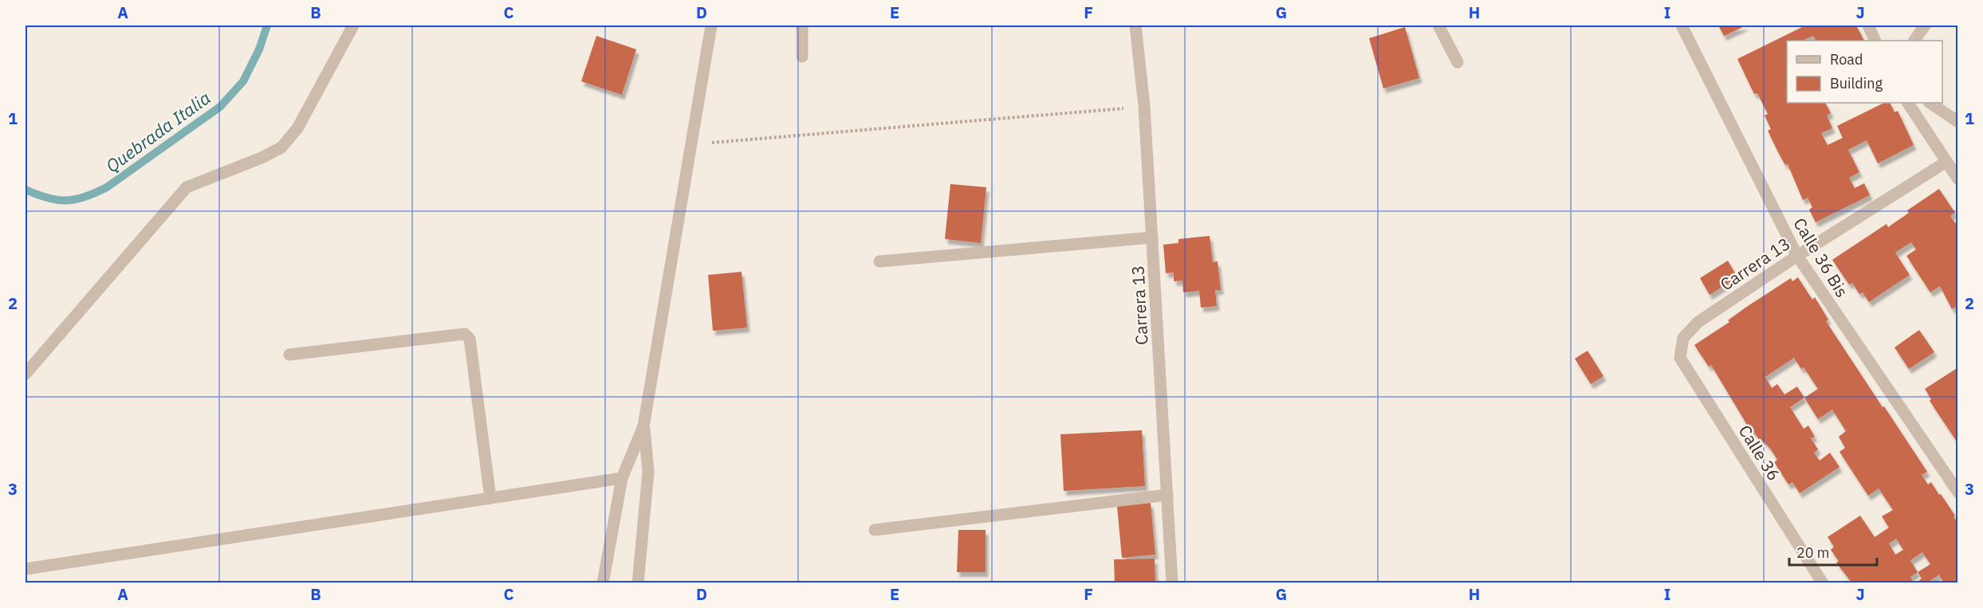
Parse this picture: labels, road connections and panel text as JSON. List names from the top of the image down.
{
  "streets": {
    "street": ["Calle 36 Bis", "Carrera 13", "Calle 36"]
  },
  "crossings": [
    ["Calle 36 Bis", "Carrera 13"],
    ["Carrera 13", "Calle 36"]
  ],
  "water": ["Quebrada Italia"],
  "legend": ["Road", "Building"],
  "scale_bar": "20 m",
  "grid": {
    "columns": [
      "A",
      "B",
      "C",
      "D",
      "E",
      "F",
      "G",
      "H",
      "I",
      "J"
    ],
    "rows": ["1", "2", "3"]
  }
}
